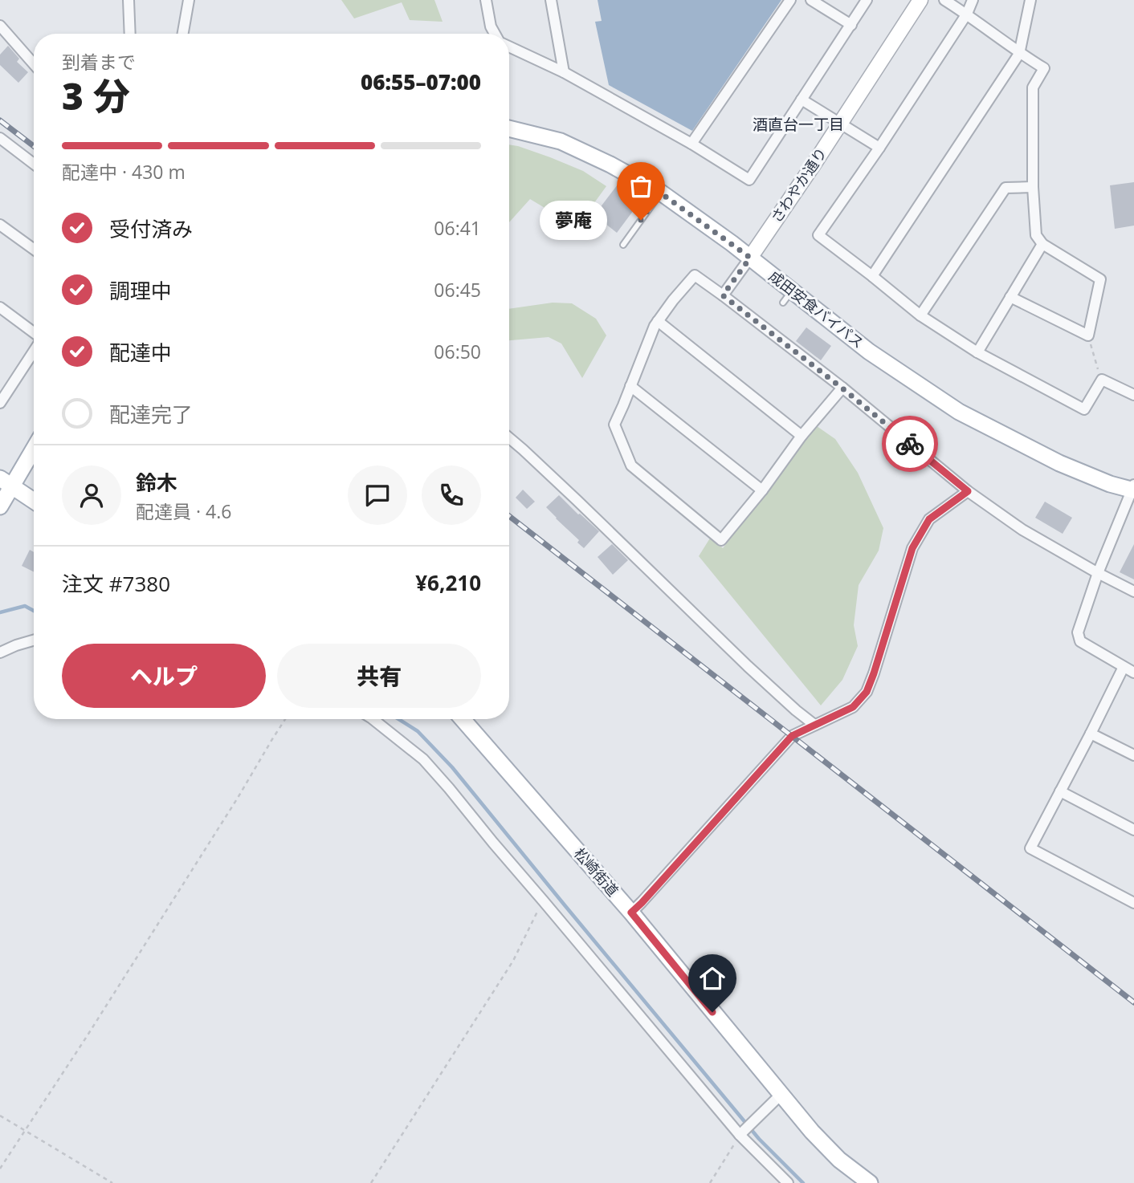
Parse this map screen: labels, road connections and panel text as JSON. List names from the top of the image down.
{
  "streets": {
    "main road": ["成田安食バイパス", "松崎街道"],
    "street": ["さわやか通り"]
  },
  "crossings": [
    ["さわやか通り", "成田安食バイパス"]
  ],
  "districts": ["酒直台一丁目"],
  "places": ["夢庵"],
  "page": {
    "heading": ["3 分", "到着まで", "06:55–07:00"],
    "panel": [
      "鈴木",
      "配達員 · 4.6",
      "注文 #7380",
      "¥6,210"
    ],
    "bar": "配達中 · 430 m",
    "list": [
      ["受付済み", "06:41"],
      ["調理中", "06:45"],
      ["配達中", "06:50"],
      "配達完了"
    ],
    "bubble": "夢庵",
    "buttons": ["ヘルプ", "共有"]
  }
}
